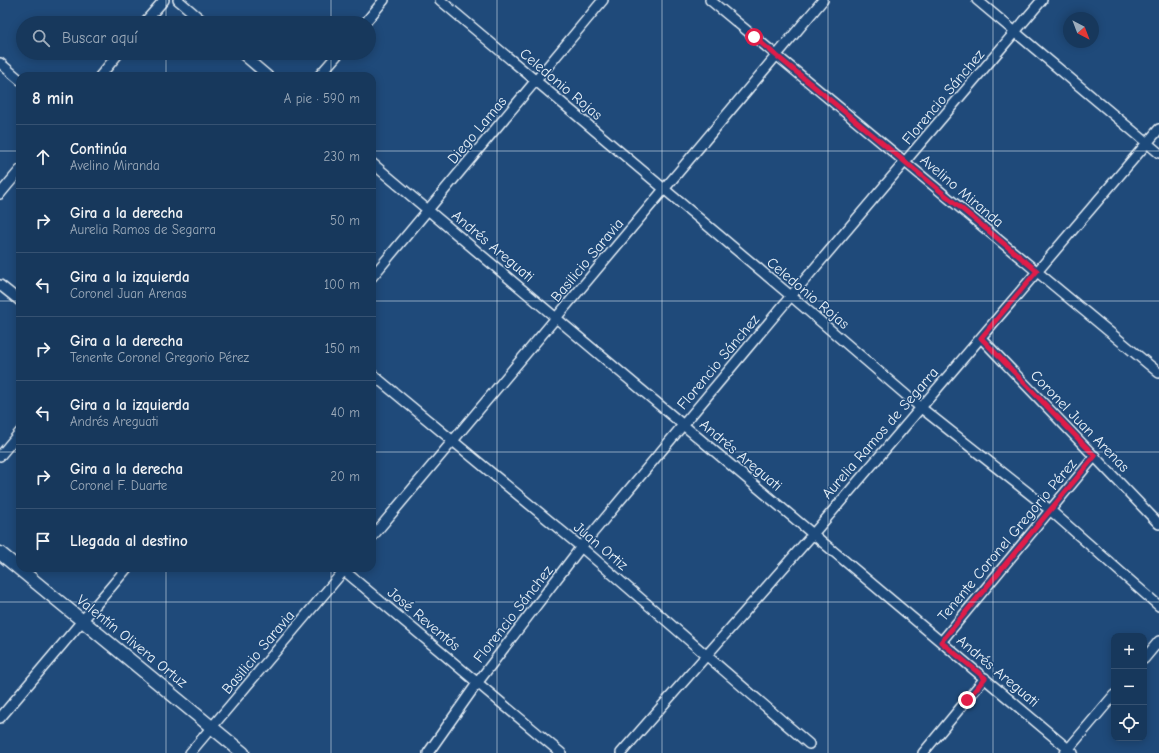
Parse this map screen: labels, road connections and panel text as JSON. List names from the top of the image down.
{
  "streets": {
    "street": [
      "Celedonio Rojas",
      "Florencio Sánchez",
      "Diego Lamas",
      "Avelino Miranda",
      "Andrés Areguati",
      "Basilicio Saravia",
      "Coronel Juan Arenas",
      "Aurelia Ramos de Segarra",
      "Tenente Coronel Gregorio Pérez",
      "Juan Ortiz",
      "José Reventós",
      "Valentín Olivera Ortuz"
    ]
  },
  "crossings": [
    ["Celedonio Rojas", "Florencio Sánchez"],
    ["Celedonio Rojas", "Diego Lamas"],
    ["Celedonio Rojas", "Basilicio Saravia"],
    ["Celedonio Rojas", "Aurelia Ramos de Segarra"],
    ["Celedonio Rojas", "Tenente Coronel Gregorio Pérez"],
    ["Florencio Sánchez", "Avelino Miranda"],
    ["Florencio Sánchez", "Andrés Areguati"],
    ["Florencio Sánchez", "Juan Ortiz"],
    ["Florencio Sánchez", "José Reventós"],
    ["Diego Lamas", "Andrés Areguati"],
    ["Avelino Miranda", "Basilicio Saravia"],
    ["Avelino Miranda", "Aurelia Ramos de Segarra"],
    ["Andrés Areguati", "Basilicio Saravia"],
    ["Andrés Areguati", "Aurelia Ramos de Segarra"],
    ["Andrés Areguati", "Tenente Coronel Gregorio Pérez"],
    ["Basilicio Saravia", "Juan Ortiz"],
    ["Basilicio Saravia", "Valentín Olivera Ortuz"],
    ["Coronel Juan Arenas", "Aurelia Ramos de Segarra"],
    ["Coronel Juan Arenas", "Tenente Coronel Gregorio Pérez"],
    ["Aurelia Ramos de Segarra", "Juan Ortiz"]
  ],
  "north": "bottom right",
  "page": {
    "search": "Buscar aquí",
    "heading": ["8 min", "A pie · 590 m"],
    "list": [
      ["Continúa", "Avelino Miranda", "230 m"],
      ["Gira a la derecha", "Aurelia Ramos de Segarra", "50 m"],
      ["Gira a la izquierda", "Coronel Juan Arenas", "100 m"],
      ["Gira a la derecha", "Tenente Coronel Gregorio Pérez", "150 m"],
      ["Gira a la izquierda", "Andrés Areguati", "40 m"],
      ["Gira a la derecha", "Coronel F. Duarte", "20 m"],
      "Llegada al destino"
    ],
    "map_buttons": ["+", "−"]
  }
}
